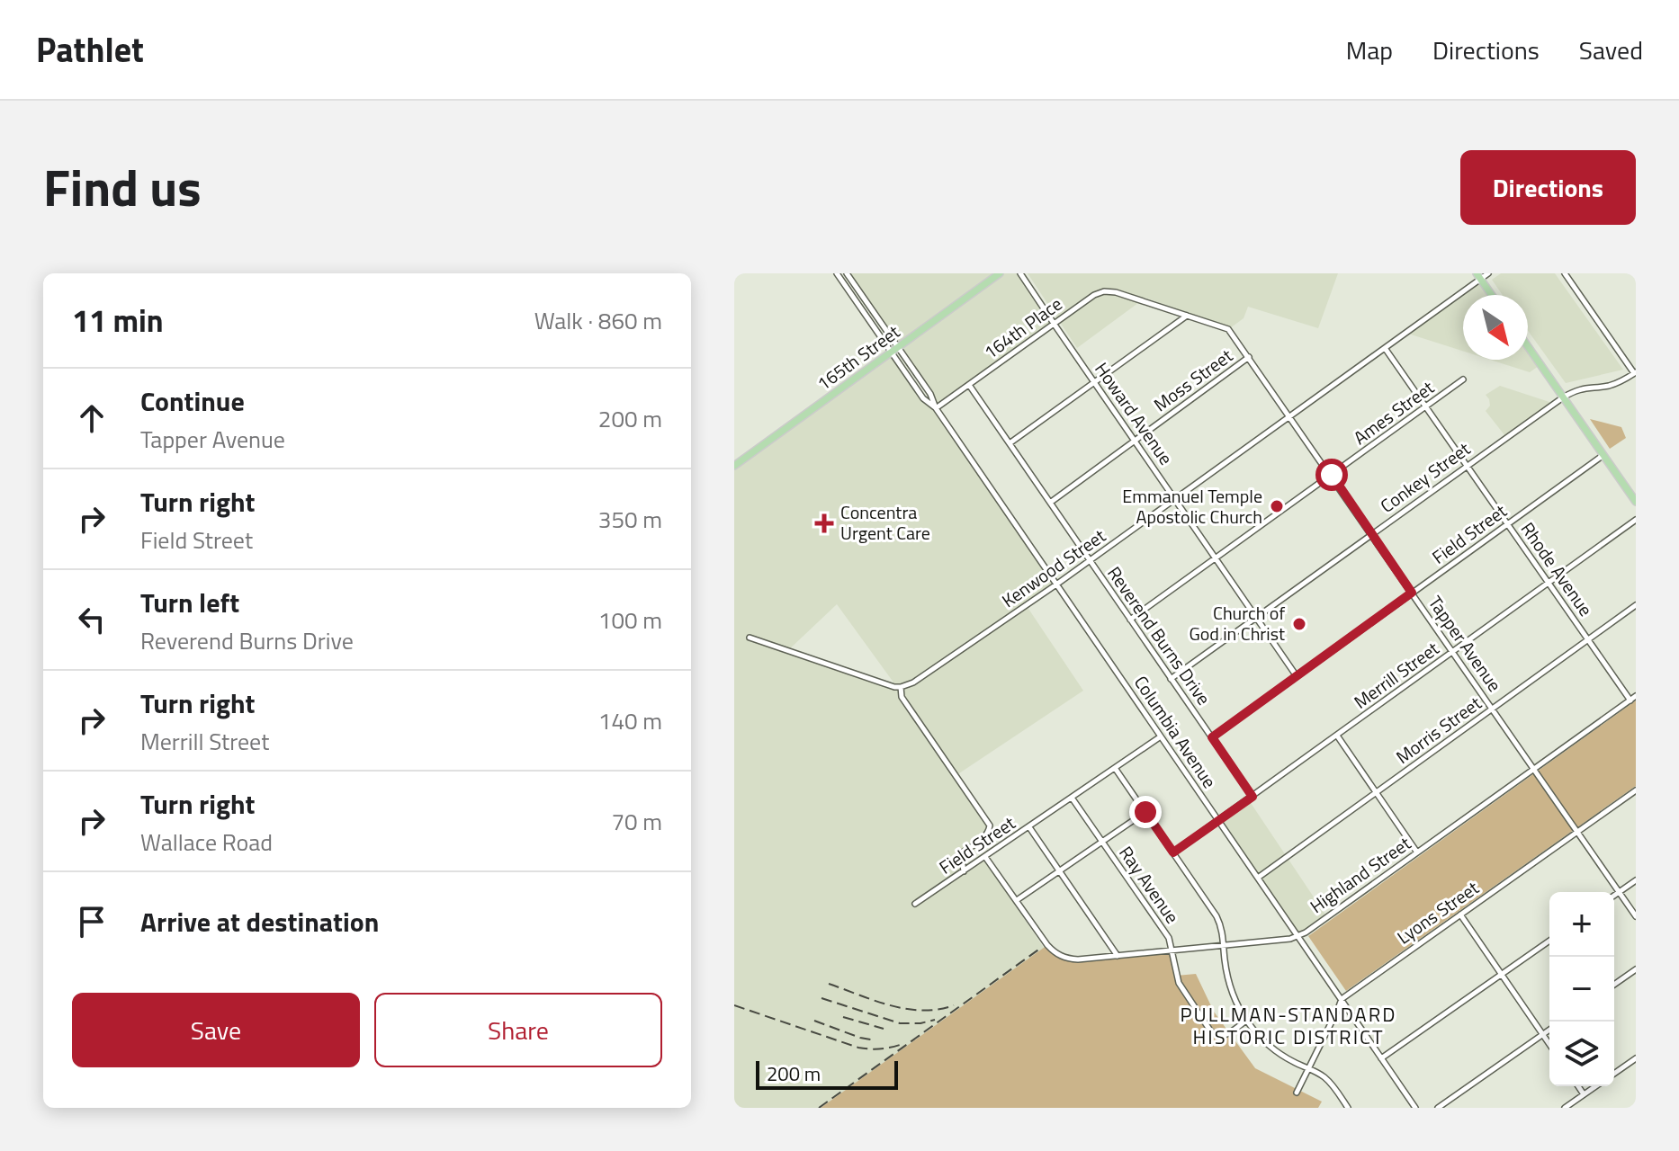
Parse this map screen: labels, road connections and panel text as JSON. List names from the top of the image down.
{
  "streets": {
    "main road": ["165th Street"],
    "street": [
      "164th Place",
      "Moss Street",
      "Ames Street",
      "Howard Avenue",
      "Conkey Street",
      "Field Street",
      "Kenwood Street",
      "Rhode Avenue",
      "Reverend Burns Drive",
      "Tapper Avenue",
      "Merrill Street",
      "Morris Street",
      "Columbia Avenue",
      "Highland Street",
      "Ray Avenue",
      "Lyons Street"
    ]
  },
  "crossings": [
    ["164th Place", "Howard Avenue"],
    ["164th Place", "Reverend Burns Drive"],
    ["164th Place", "Tapper Avenue"],
    ["164th Place", "Columbia Avenue"],
    ["165th Street", "Columbia Avenue"],
    ["Moss Street", "Howard Avenue"],
    ["Moss Street", "Reverend Burns Drive"],
    ["Moss Street", "Tapper Avenue"],
    ["Ames Street", "Howard Avenue"],
    ["Ames Street", "Rhode Avenue"],
    ["Ames Street", "Reverend Burns Drive"],
    ["Ames Street", "Tapper Avenue"],
    ["Howard Avenue", "Conkey Street"],
    ["Howard Avenue", "Field Street"],
    ["Howard Avenue", "Kenwood Street"],
    ["Conkey Street", "Rhode Avenue"],
    ["Conkey Street", "Reverend Burns Drive"],
    ["Conkey Street", "Tapper Avenue"],
    ["Field Street", "Rhode Avenue"],
    ["Field Street", "Reverend Burns Drive"],
    ["Field Street", "Tapper Avenue"],
    ["Field Street", "Columbia Avenue"],
    ["Field Street", "Ray Avenue"],
    ["Kenwood Street", "Rhode Avenue"],
    ["Kenwood Street", "Reverend Burns Drive"],
    ["Kenwood Street", "Tapper Avenue"],
    ["Kenwood Street", "Columbia Avenue"],
    ["Rhode Avenue", "Merrill Street"],
    ["Rhode Avenue", "Morris Street"],
    ["Rhode Avenue", "Highland Street"],
    ["Reverend Burns Drive", "Merrill Street"],
    ["Tapper Avenue", "Merrill Street"],
    ["Tapper Avenue", "Morris Street"],
    ["Tapper Avenue", "Highland Street"],
    ["Tapper Avenue", "Lyons Street"],
    ["Merrill Street", "Columbia Avenue"],
    ["Morris Street", "Columbia Avenue"],
    ["Columbia Avenue", "Highland Street"],
    ["Columbia Avenue", "Lyons Street"],
    ["Highland Street", "Ray Avenue"]
  ],
  "districts": ["PULLMAN-STANDARD HISTORIC DISTRICT"],
  "places": {
    "other": ["Emmanuel Temple Apostolic Church", "Church of God in Christ"],
    "health": ["Concentra Urgent Care"]
  },
  "scale_bar": "200 m",
  "north": "bottom right",
  "page": {
    "header": "Pathlet",
    "nav": ["Map", "Directions", "Saved"],
    "title": "Find us",
    "buttons": [
      "Directions",
      ["Save", "Share"]
    ],
    "heading": ["11 min", "Walk · 860 m"],
    "list": [
      ["Continue", "Tapper Avenue", "200 m"],
      ["Turn right", "Field Street", "350 m"],
      ["Turn left", "Reverend Burns Drive", "100 m"],
      ["Turn right", "Merrill Street", "140 m"],
      ["Turn right", "Wallace Road", "70 m"],
      "Arrive at destination"
    ],
    "map_buttons": ["+", "−"],
    "scale": "200 m"
  }
}
